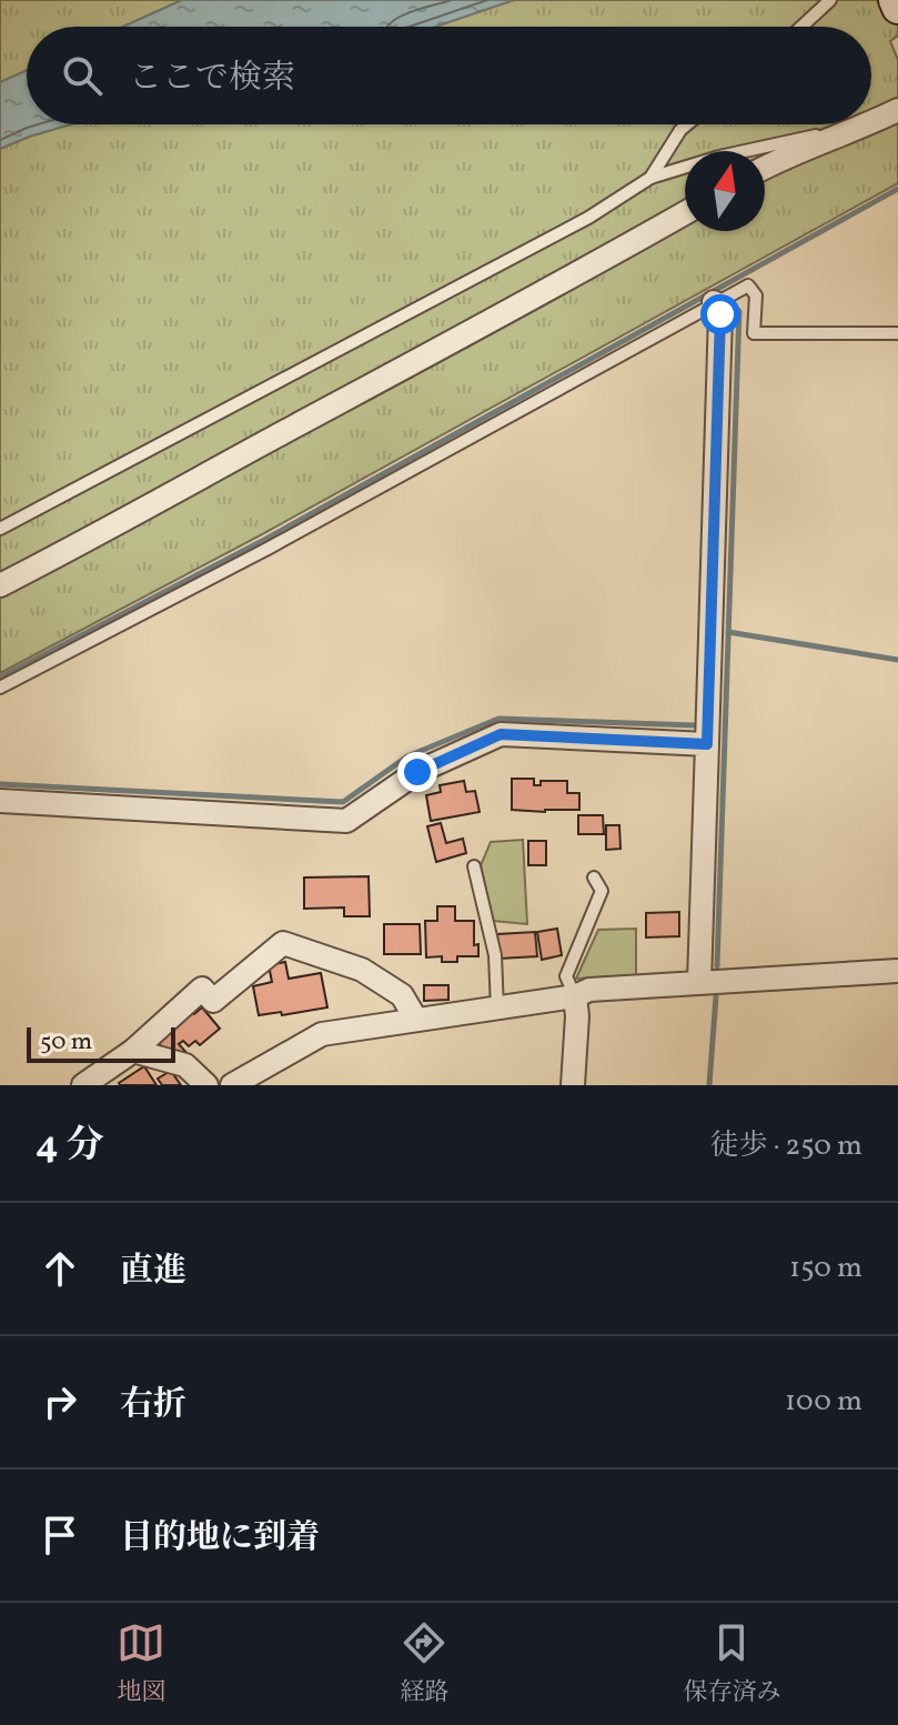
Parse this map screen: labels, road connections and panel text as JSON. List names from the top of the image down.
{
  "scale_bar": "50 m",
  "north": "top",
  "page": {
    "search": "ここで検索",
    "scale": "50 m",
    "heading": ["4 分", "徒歩 · 250 m"],
    "list": [
      ["直進", "150 m"],
      ["右折", "100 m"],
      "目的地に到着"
    ],
    "nav": ["地図", "経路", "保存済み"]
  }
}
